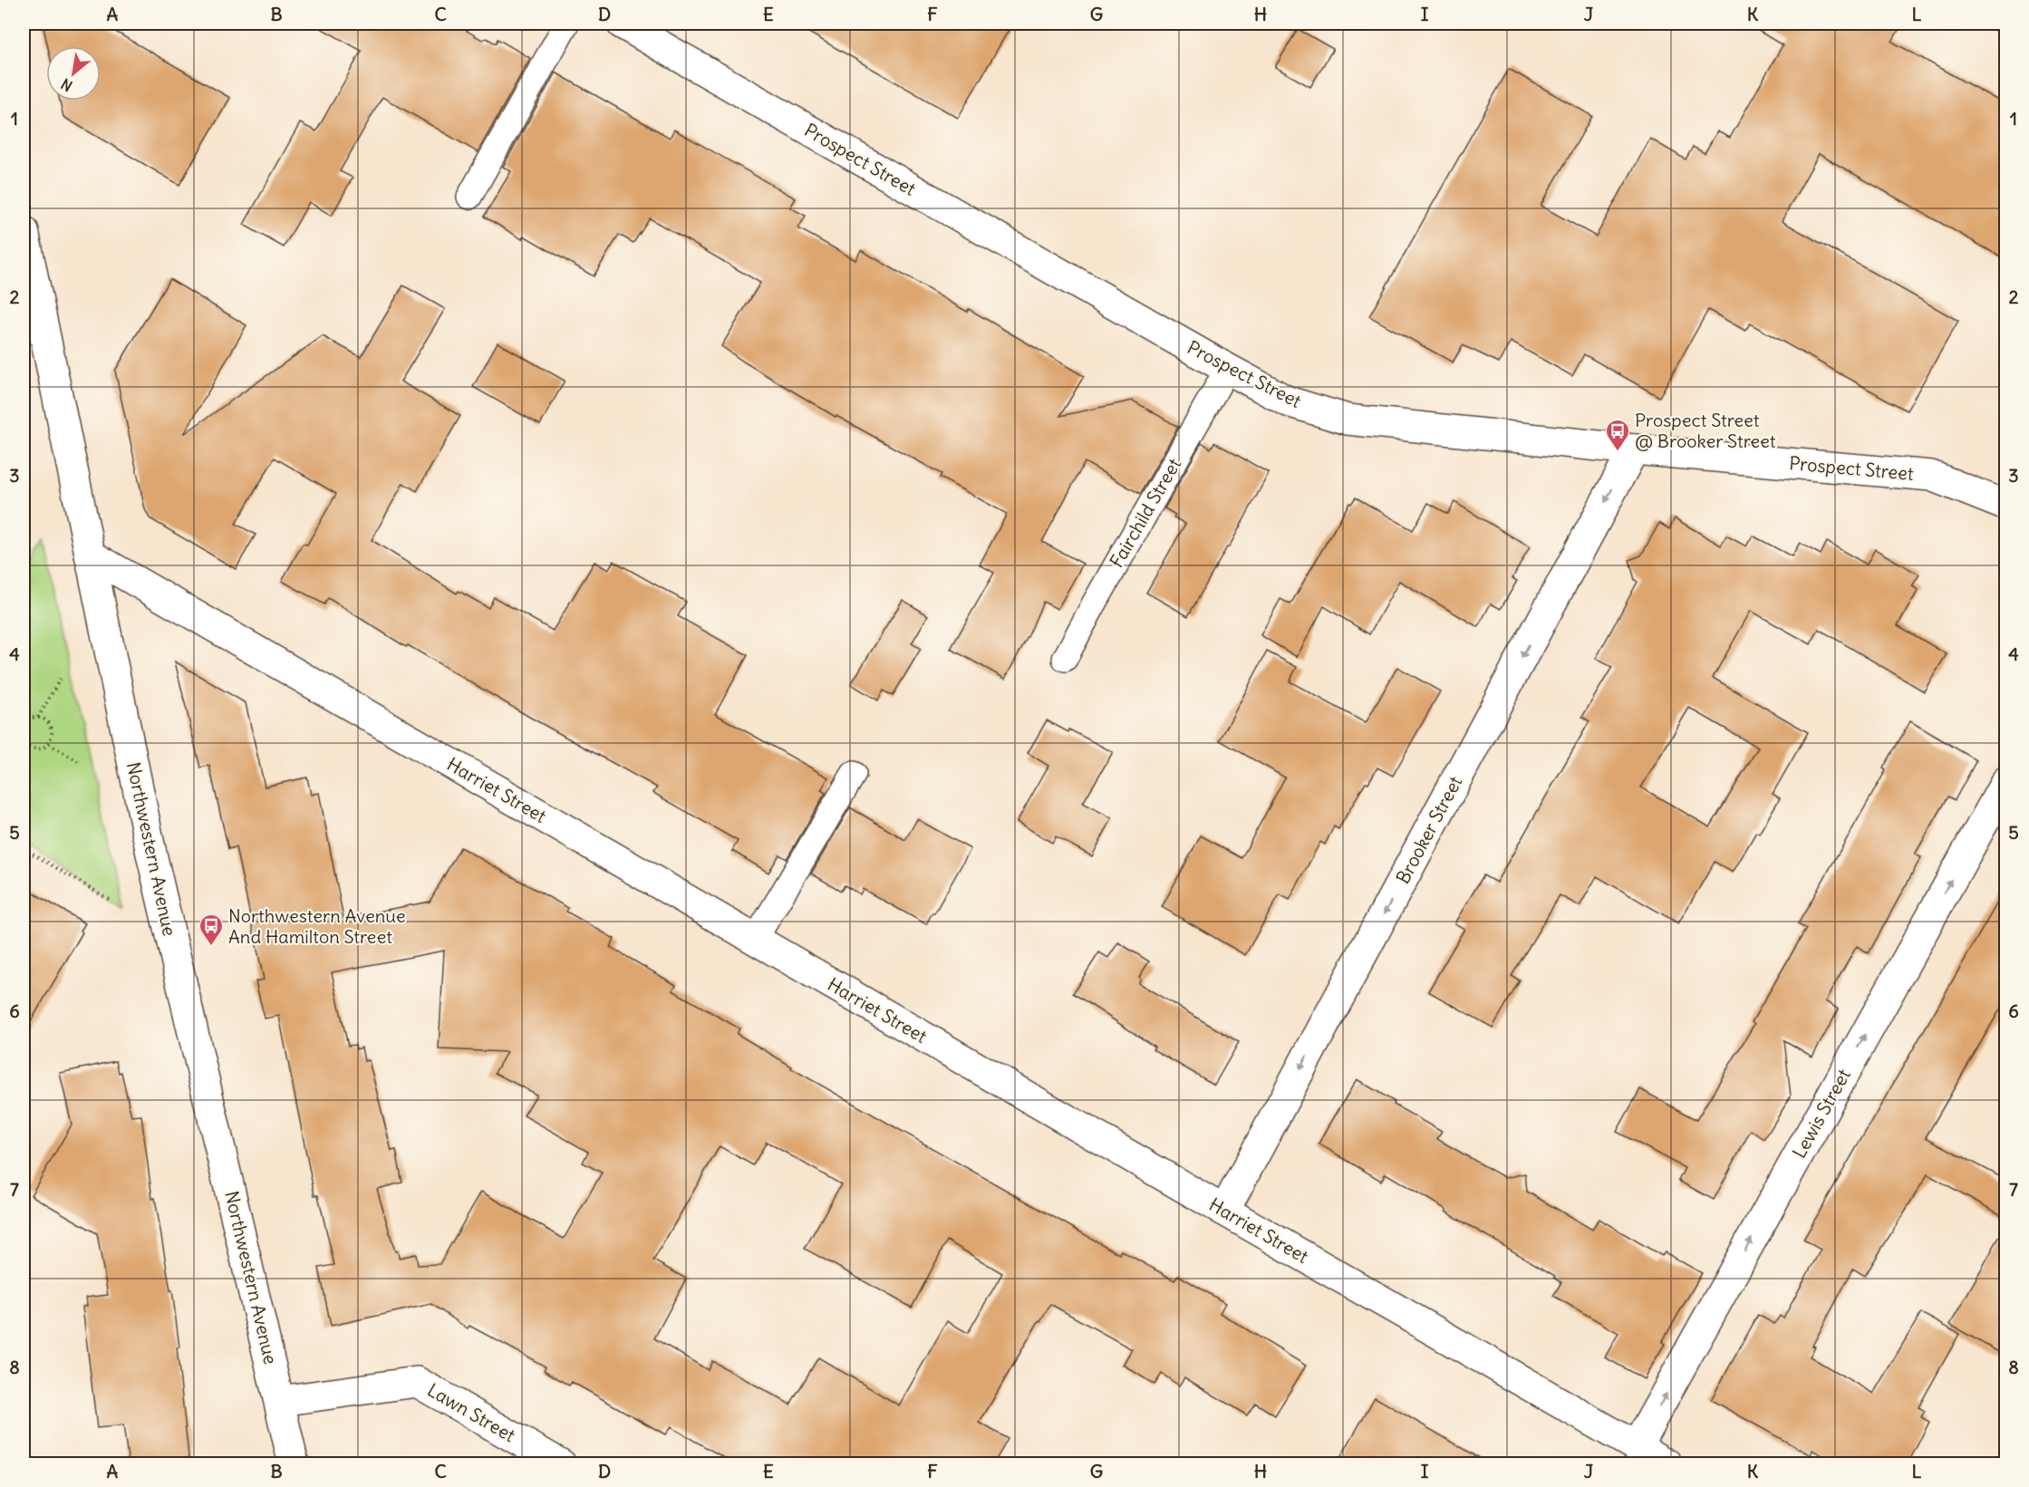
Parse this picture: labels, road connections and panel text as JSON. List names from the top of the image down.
{
  "streets": {
    "street": [
      "Prospect Street",
      "Harriet Street",
      "Brooker Street",
      "Northwestern Avenue",
      "Lewis Street",
      "Lawn Street"
    ],
    "lane": ["Fairchild Street"]
  },
  "crossings": [
    ["Prospect Street", "Fairchild Street"],
    ["Prospect Street", "Brooker Street"],
    ["Harriet Street", "Brooker Street"],
    ["Harriet Street", "Northwestern Avenue"],
    ["Harriet Street", "Lewis Street"],
    ["Northwestern Avenue", "Lawn Street"]
  ],
  "one_way": ["Brooker Street", "Lewis Street"],
  "places": {
    "bus stop": ["Prospect Street @ Brooker Street", "Northwestern Avenue And Hamilton Street"]
  },
  "north": "bottom left",
  "grid": {
    "columns": [
      "A",
      "B",
      "C",
      "D",
      "E",
      "F",
      "G",
      "H",
      "I",
      "J",
      "K",
      "L"
    ],
    "rows": [
      "1",
      "2",
      "3",
      "4",
      "5",
      "6",
      "7",
      "8"
    ]
  }
}
